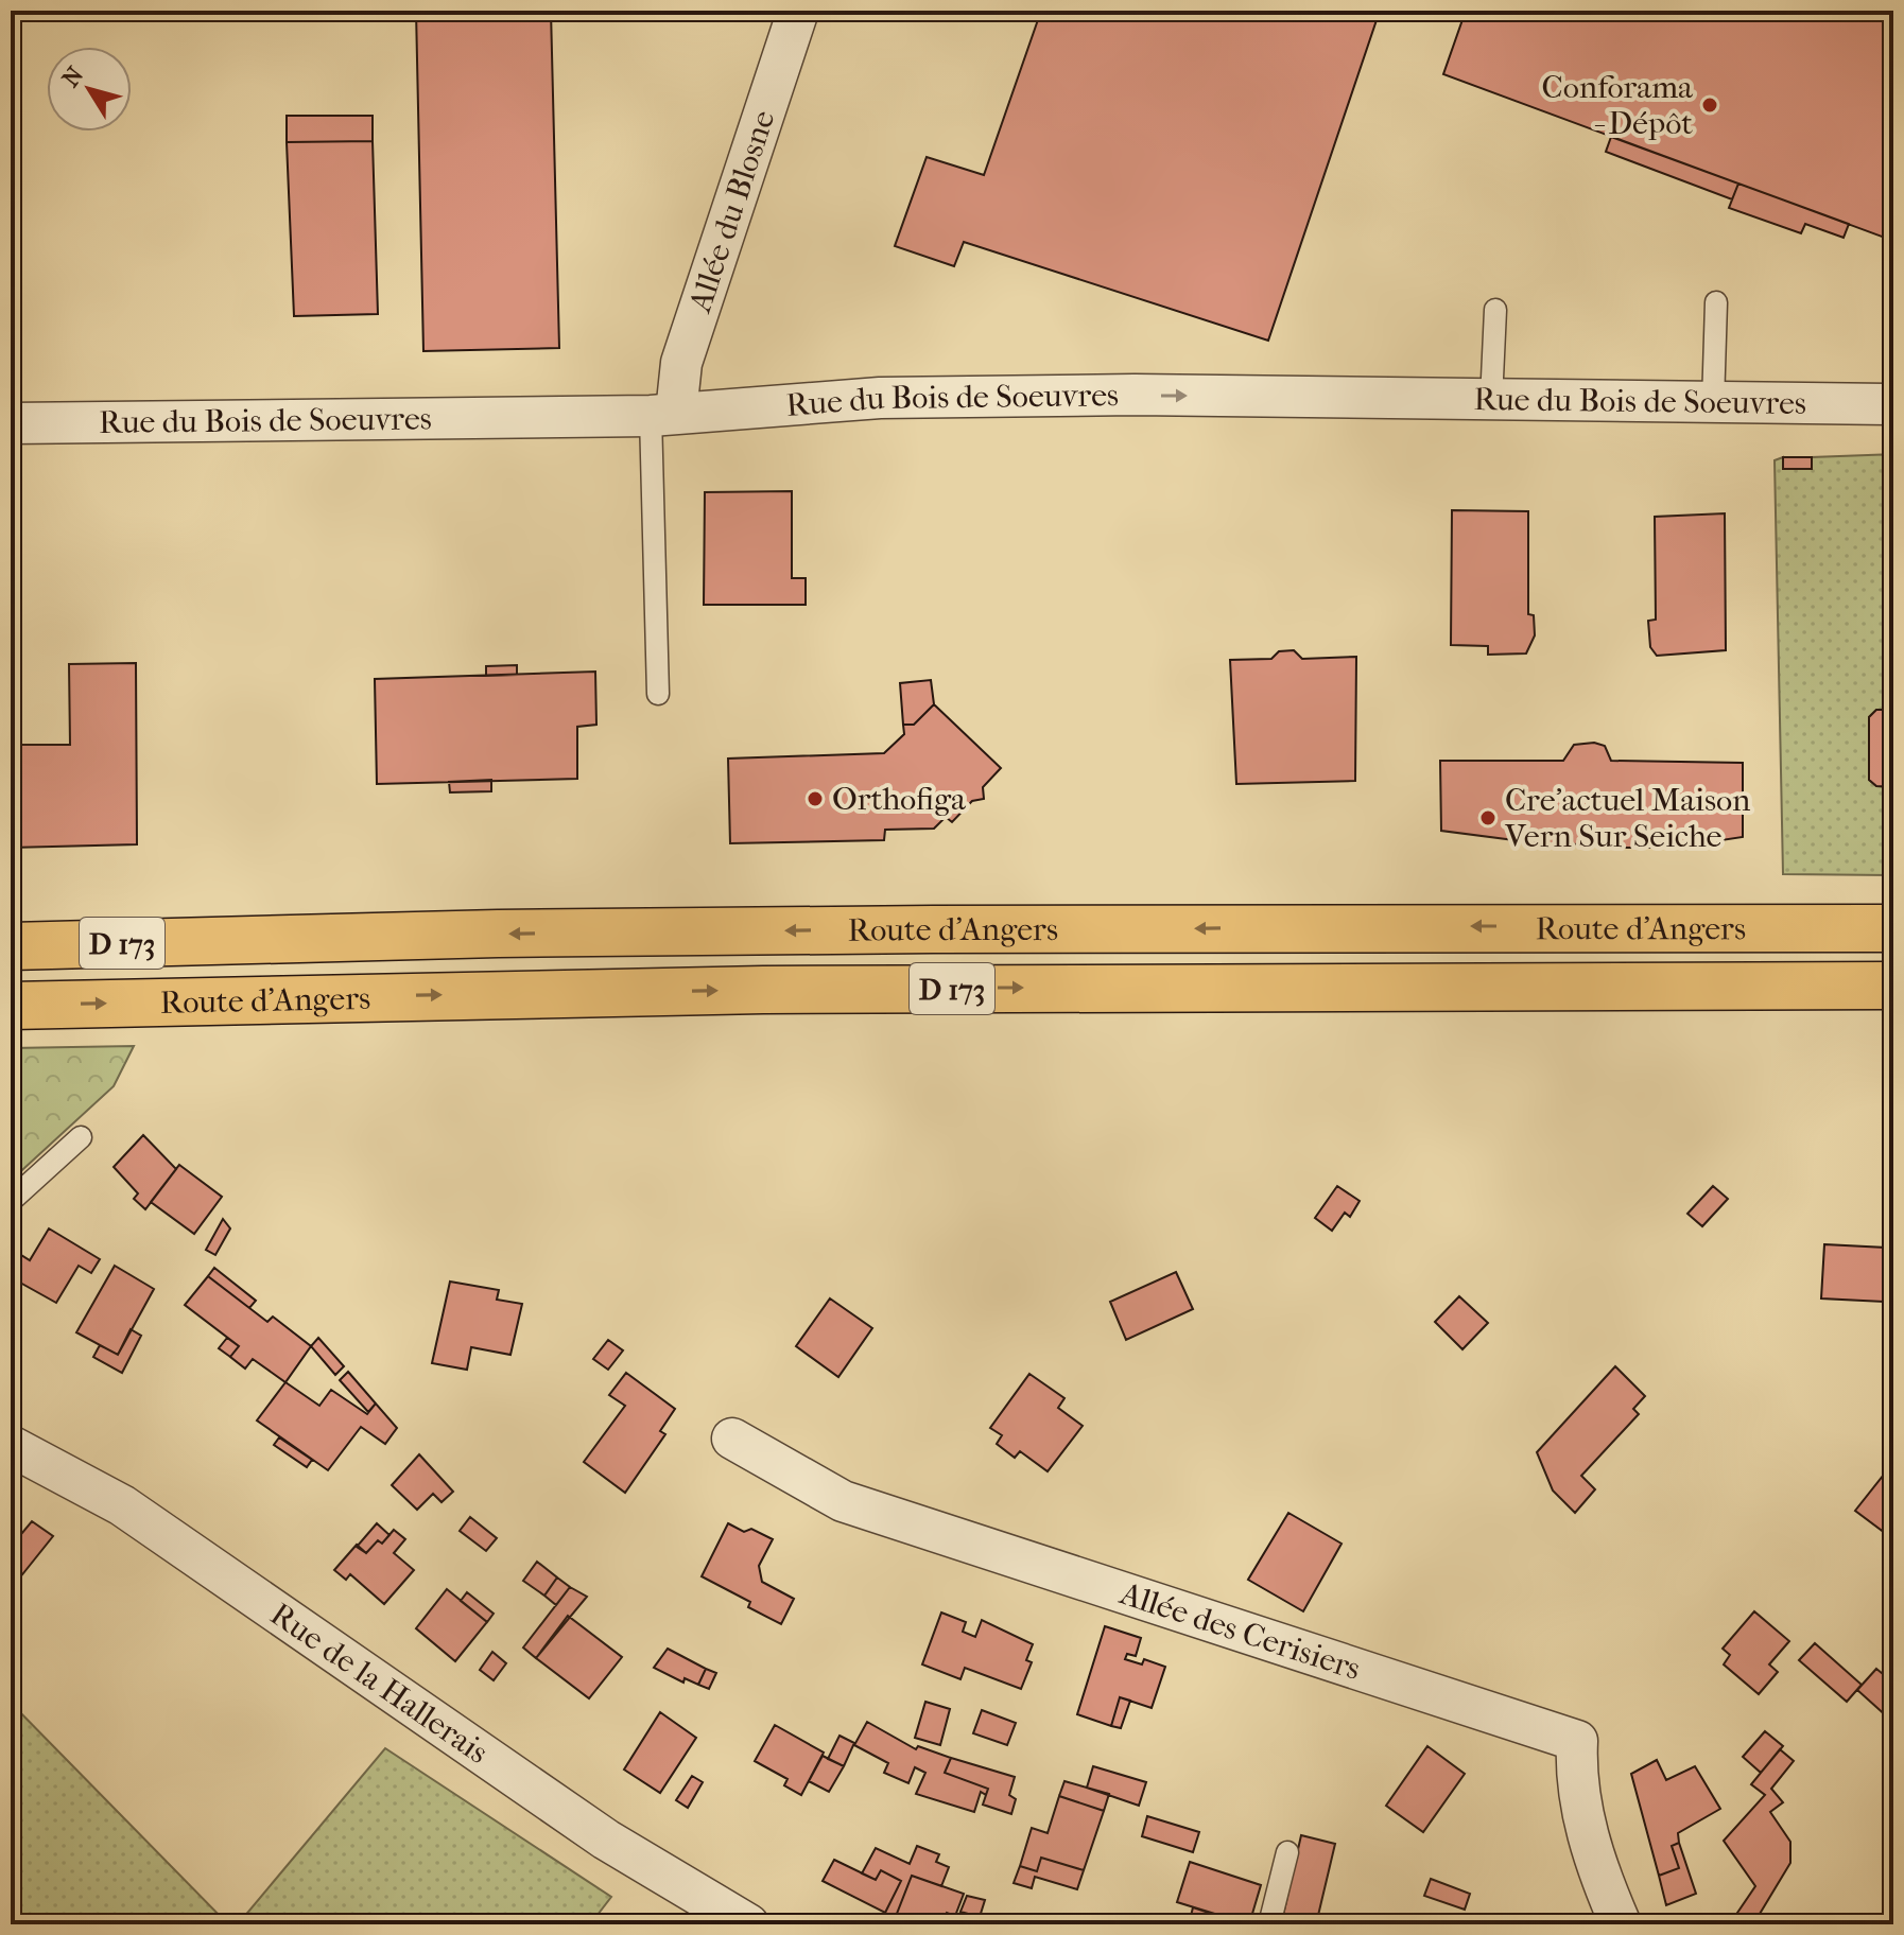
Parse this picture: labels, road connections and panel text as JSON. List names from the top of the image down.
{
  "streets": {
    "highway": ["Route d'Angers", "D 173"],
    "street": [
      "Allée du Blosne",
      "Rue du Bois de Soeuvres",
      "Allée des Cerisiers",
      "Rue de la Hallerais"
    ]
  },
  "crossings": [
    ["Allée du Blosne", "Rue du Bois de Soeuvres"]
  ],
  "one_way": ["Rue du Bois de Soeuvres"],
  "places": ["Conforama - Dépôt", "Orthofiga", "Cre'actuel Maison Vern Sur Seiche"],
  "north": "top left"
}
